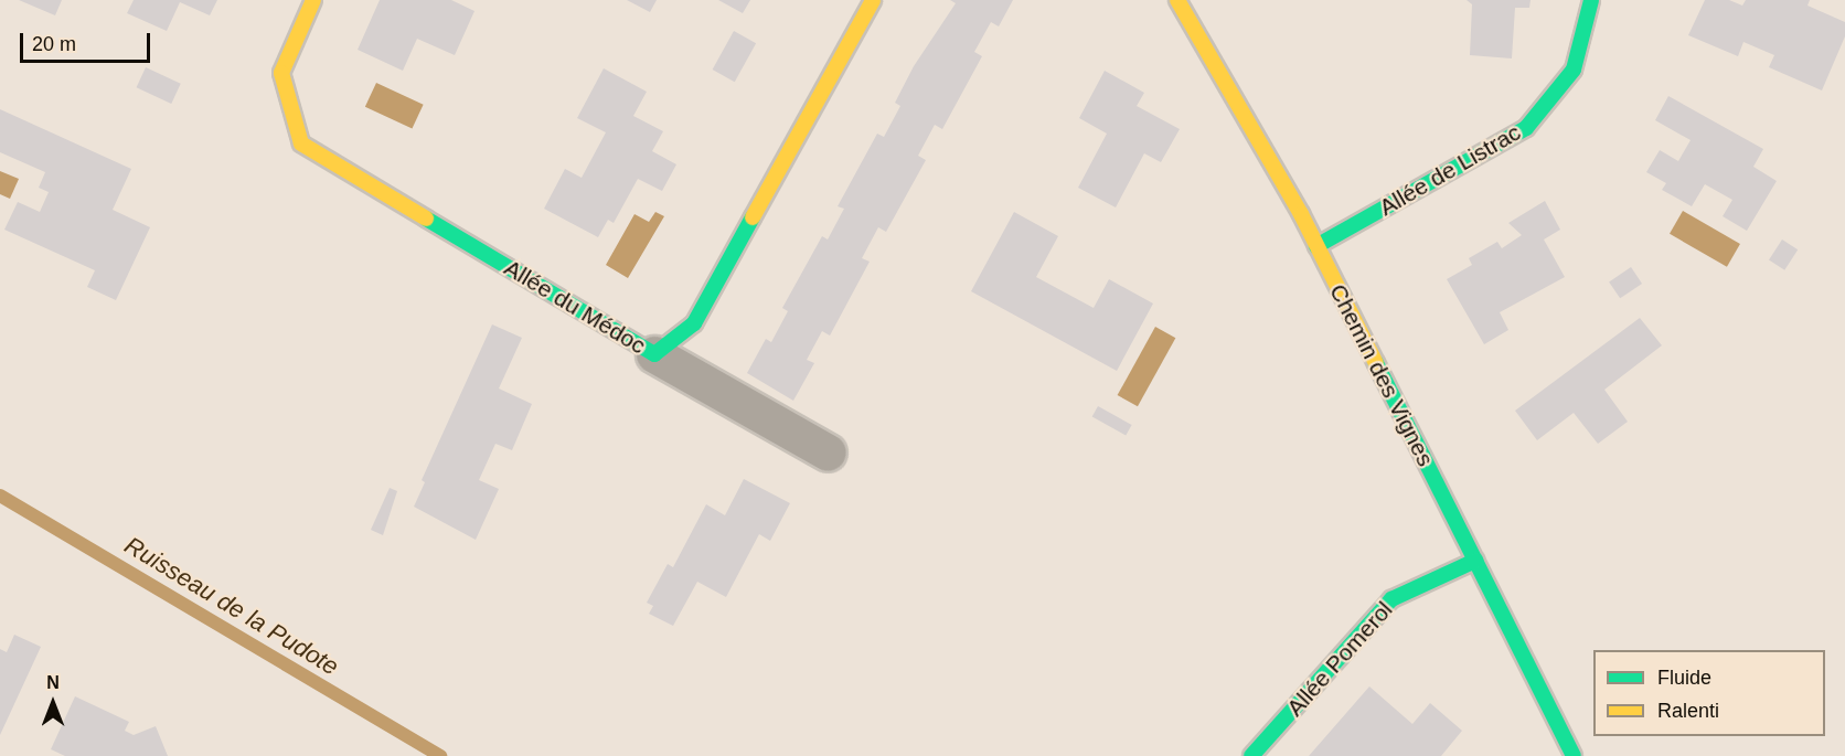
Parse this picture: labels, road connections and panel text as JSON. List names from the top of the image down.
{
  "streets": {
    "street": [
      "Allée de Listrac",
      "Allée du Médoc",
      "Chemin des Vignes",
      "Allée Pomerol"
    ]
  },
  "crossings": [
    ["Allée de Listrac", "Chemin des Vignes"],
    ["Chemin des Vignes", "Allée Pomerol"]
  ],
  "water": ["Ruisseau de la Pudote"],
  "legend": ["Fluide", "Ralenti"],
  "scale_bar": "20 m",
  "north": "top"
}
